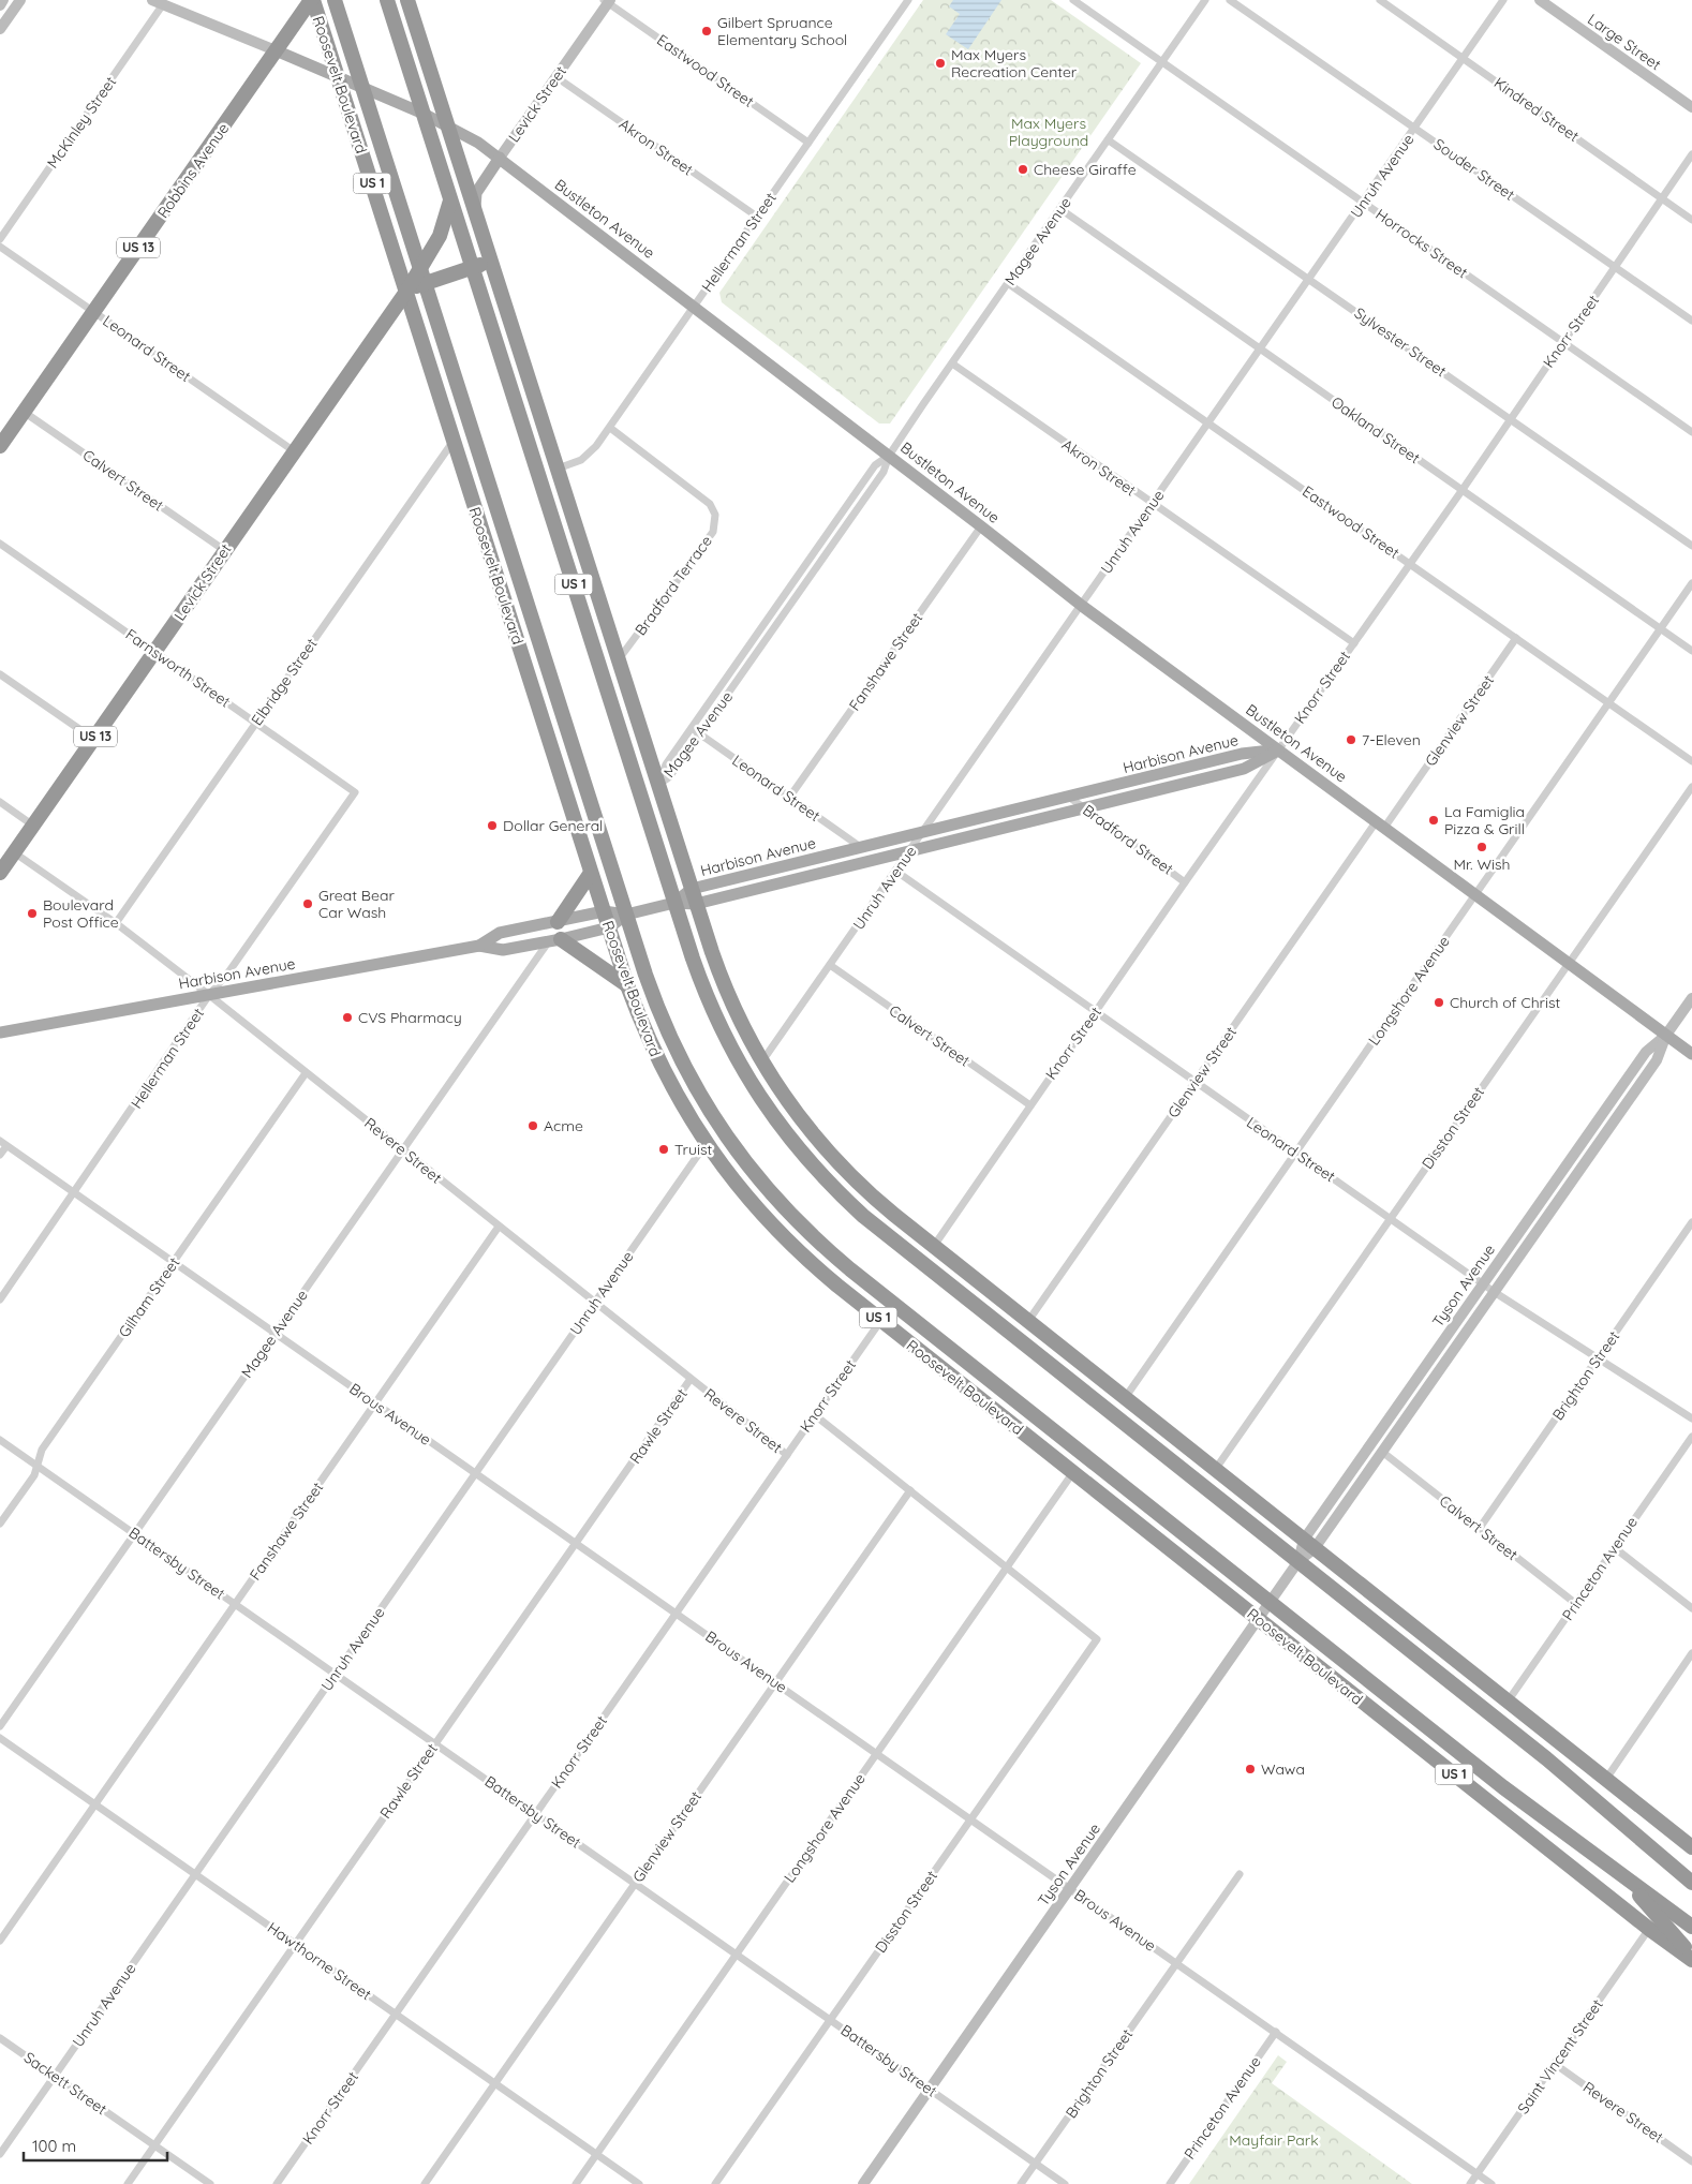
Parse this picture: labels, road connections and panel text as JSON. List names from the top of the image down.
{
  "streets": {
    "highway": [
      "Roosevelt Boulevard",
      "Levick Street",
      "Robbins Avenue",
      "US 1",
      "US 13"
    ],
    "main road": ["Bustleton Avenue", "Harbison Avenue"],
    "street": [
      "Large Street",
      "Eastwood Street",
      "Kindred Street",
      "McKinley Street",
      "Akron Street",
      "Souder Street",
      "Unruh Avenue",
      "Magee Avenue",
      "Hellerman Street",
      "Horrocks Street",
      "Knorr Street",
      "Sylvester Street",
      "Leonard Street",
      "Oakland Street",
      "Calvert Street",
      "Bradford Terrace",
      "Fanshawe Street",
      "Farnsworth Street",
      "Elbridge Street",
      "Glenview Street",
      "Bradford Street",
      "Longshore Avenue",
      "Disston Street",
      "Revere Street",
      "Tyson Avenue",
      "Gilham Street",
      "Brighton Street",
      "Brous Avenue",
      "Rawle Street",
      "Battersby Street",
      "Princeton Avenue",
      "Hawthorne Street",
      "Saint Vincent Street",
      "Sackett Street"
    ]
  },
  "crossings": [
    ["Eastwood Street", "Levick Street"],
    ["Eastwood Street", "Unruh Avenue"],
    ["Eastwood Street", "Magee Avenue"],
    ["Eastwood Street", "Hellerman Street"],
    ["Eastwood Street", "Knorr Street"],
    ["Eastwood Street", "Glenview Street"],
    ["Eastwood Street", "Longshore Avenue"],
    ["Roosevelt Boulevard", "Levick Street"],
    ["Roosevelt Boulevard", "Robbins Avenue"],
    ["Roosevelt Boulevard", "Unruh Avenue"],
    ["Roosevelt Boulevard", "Bustleton Avenue"],
    ["Roosevelt Boulevard", "Knorr Street"],
    ["Roosevelt Boulevard", "Elbridge Street"],
    ["Roosevelt Boulevard", "Harbison Avenue"],
    ["Roosevelt Boulevard", "Longshore Avenue"],
    ["Roosevelt Boulevard", "Tyson Avenue"],
    ["Roosevelt Boulevard", "Saint Vincent Street"],
    ["Levick Street", "Akron Street"],
    ["Levick Street", "US 1"],
    ["Levick Street", "Bustleton Avenue"],
    ["Levick Street", "Leonard Street"],
    ["Levick Street", "Calvert Street"],
    ["Levick Street", "Farnsworth Street"],
    ["Levick Street", "Revere Street"],
    ["Kindred Street", "Unruh Avenue"],
    ["Kindred Street", "Knorr Street"],
    ["McKinley Street", "Bustleton Avenue"],
    ["Akron Street", "Unruh Avenue"],
    ["Akron Street", "Magee Avenue"],
    ["Akron Street", "Hellerman Street"],
    ["Akron Street", "Knorr Street"],
    ["Souder Street", "Unruh Avenue"],
    ["Souder Street", "Knorr Street"],
    ["Robbins Avenue", "Bustleton Avenue"],
    ["Robbins Avenue", "Leonard Street"],
    ["Robbins Avenue", "Calvert Street"],
    ["Unruh Avenue", "US 1"],
    ["Unruh Avenue", "Bustleton Avenue"],
    ["Unruh Avenue", "Horrocks Street"],
    ["Unruh Avenue", "Sylvester Street"],
    ["Unruh Avenue", "Leonard Street"],
    ["Unruh Avenue", "Oakland Street"],
    ["Unruh Avenue", "Calvert Street"],
    ["Unruh Avenue", "Harbison Avenue"],
    ["Unruh Avenue", "Revere Street"],
    ["Unruh Avenue", "Brous Avenue"],
    ["Unruh Avenue", "Battersby Street"],
    ["Unruh Avenue", "Hawthorne Street"],
    ["Unruh Avenue", "Sackett Street"],
    ["US 1", "Bustleton Avenue"],
    ["US 1", "Magee Avenue"],
    ["US 1", "Hellerman Street"],
    ["US 1", "Knorr Street"],
    ["US 1", "Bradford Terrace"],
    ["US 1", "Glenview Street"],
    ["US 1", "Harbison Avenue"],
    ["US 1", "Longshore Avenue"],
    ["US 1", "Disston Street"],
    ["US 1", "Tyson Avenue"],
    ["US 1", "Princeton Avenue"],
    ["Bustleton Avenue", "Magee Avenue"],
    ["Bustleton Avenue", "Hellerman Street"],
    ["Bustleton Avenue", "Knorr Street"],
    ["Bustleton Avenue", "Fanshawe Street"],
    ["Bustleton Avenue", "Glenview Street"],
    ["Bustleton Avenue", "Harbison Avenue"],
    ["Bustleton Avenue", "Longshore Avenue"],
    ["Bustleton Avenue", "Disston Street"],
    ["Bustleton Avenue", "Tyson Avenue"],
    ["Magee Avenue", "Horrocks Street"],
    ["Magee Avenue", "Sylvester Street"],
    ["Magee Avenue", "Leonard Street"],
    ["Magee Avenue", "Oakland Street"],
    ["Magee Avenue", "Harbison Avenue"],
    ["Magee Avenue", "Revere Street"],
    ["Magee Avenue", "Brous Avenue"],
    ["Magee Avenue", "Battersby Street"],
    ["Hellerman Street", "Bradford Terrace"],
    ["Hellerman Street", "Farnsworth Street"],
    ["Hellerman Street", "Harbison Avenue"],
    ["Hellerman Street", "Revere Street"],
    ["Hellerman Street", "Brous Avenue"],
    ["Horrocks Street", "Knorr Street"],
    ["Knorr Street", "Sylvester Street"],
    ["Knorr Street", "Leonard Street"],
    ["Knorr Street", "Oakland Street"],
    ["Knorr Street", "Calvert Street"],
    ["Knorr Street", "Harbison Avenue"],
    ["Knorr Street", "Bradford Street"],
    ["Knorr Street", "Revere Street"],
    ["Knorr Street", "Brous Avenue"],
    ["Knorr Street", "Battersby Street"],
    ["Knorr Street", "Hawthorne Street"],
    ["Leonard Street", "Fanshawe Street"],
    ["Leonard Street", "Glenview Street"],
    ["Leonard Street", "Harbison Avenue"],
    ["Leonard Street", "Longshore Avenue"],
    ["Leonard Street", "Disston Street"],
    ["Leonard Street", "Tyson Avenue"],
    ["Leonard Street", "Brighton Street"],
    ["Oakland Street", "Longshore Avenue"],
    ["Calvert Street", "Tyson Avenue"],
    ["Calvert Street", "Brighton Street"],
    ["Calvert Street", "Princeton Avenue"],
    ["Fanshawe Street", "Revere Street"],
    ["Fanshawe Street", "Brous Avenue"],
    ["Fanshawe Street", "Battersby Street"],
    ["Fanshawe Street", "Hawthorne Street"],
    ["Farnsworth Street", "Elbridge Street"],
    ["Elbridge Street", "Revere Street"],
    ["Glenview Street", "Brous Avenue"],
    ["Glenview Street", "Battersby Street"],
    ["Glenview Street", "Hawthorne Street"],
    ["Harbison Avenue", "Bradford Street"],
    ["Harbison Avenue", "Revere Street"],
    ["Longshore Avenue", "Disston Street"],
    ["Longshore Avenue", "Brous Avenue"],
    ["Longshore Avenue", "Battersby Street"],
    ["Longshore Avenue", "Hawthorne Street"],
    ["Disston Street", "Brous Avenue"],
    ["Disston Street", "Battersby Street"],
    ["Revere Street", "Gilham Street"],
    ["Revere Street", "Rawle Street"],
    ["Revere Street", "Saint Vincent Street"],
    ["Tyson Avenue", "Brous Avenue"],
    ["Tyson Avenue", "Battersby Street"],
    ["Gilham Street", "Brous Avenue"],
    ["Gilham Street", "Battersby Street"],
    ["Brighton Street", "Brous Avenue"],
    ["Brighton Street", "Battersby Street"],
    ["Brous Avenue", "Rawle Street"],
    ["Brous Avenue", "Princeton Avenue"],
    ["Brous Avenue", "Saint Vincent Street"],
    ["Rawle Street", "Battersby Street"],
    ["Rawle Street", "Hawthorne Street"],
    ["Rawle Street", "Sackett Street"]
  ],
  "parks": ["Max Myers Playground", "Mayfair Park"],
  "places": [
    "Gilbert Spruance Elementary School",
    "Max Myers Recreation Center",
    "Cheese Giraffe",
    "7-Eleven",
    "La Famiglia Pizza & Grill",
    "Dollar General",
    "Mr. Wish",
    "Great Bear Car Wash",
    "Boulevard Post Office",
    "Church of Christ",
    "CVS Pharmacy",
    "Acme",
    "Truist",
    "Wawa"
  ],
  "scale_bar": "100 m"
}
